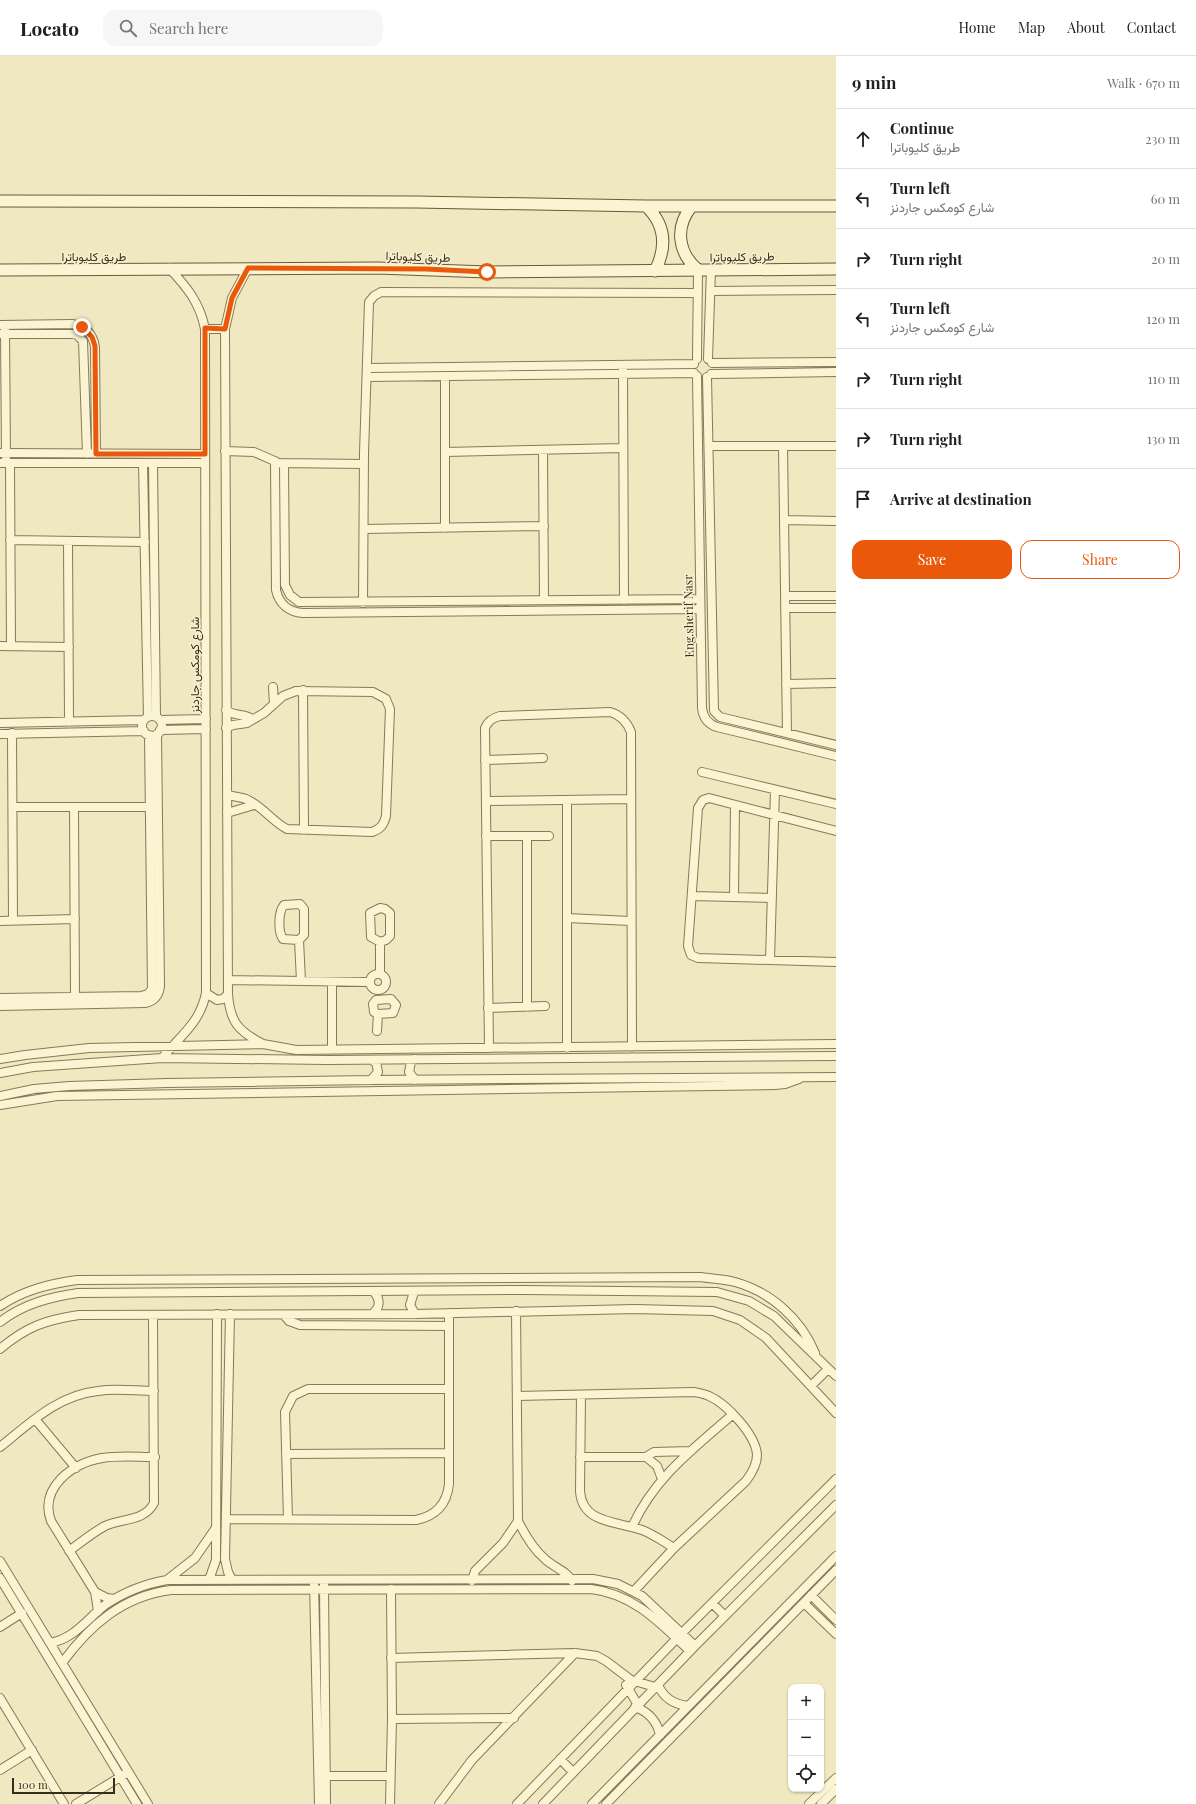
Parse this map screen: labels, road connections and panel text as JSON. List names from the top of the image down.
{
  "streets": {
    "main road": ["طريق كليوباترا"],
    "street": ["Eng.sherif Nasr", "شارع كومكس جاردنز"]
  },
  "crossings": [
    ["طريق كليوباترا", "شارع كومكس جاردنز"]
  ],
  "scale_bar": "100 m",
  "page": {
    "header": "Locato",
    "search": "Search here",
    "nav": [
      "Home",
      "Map",
      "About",
      "Contact"
    ],
    "heading": ["9 min", "Walk · 670 m"],
    "list": [
      ["Continue", "طريق كليوباترا", "230 m"],
      ["Turn left", "شارع كومكس جاردنز", "60 m"],
      ["Turn right", "20 m"],
      ["Turn left", "شارع كومكس جاردنز", "120 m"],
      ["Turn right", "110 m"],
      ["Turn right", "130 m"],
      "Arrive at destination"
    ],
    "buttons": ["Save", "Share"],
    "map_buttons": ["+", "−"],
    "scale": "100 m"
  }
}
